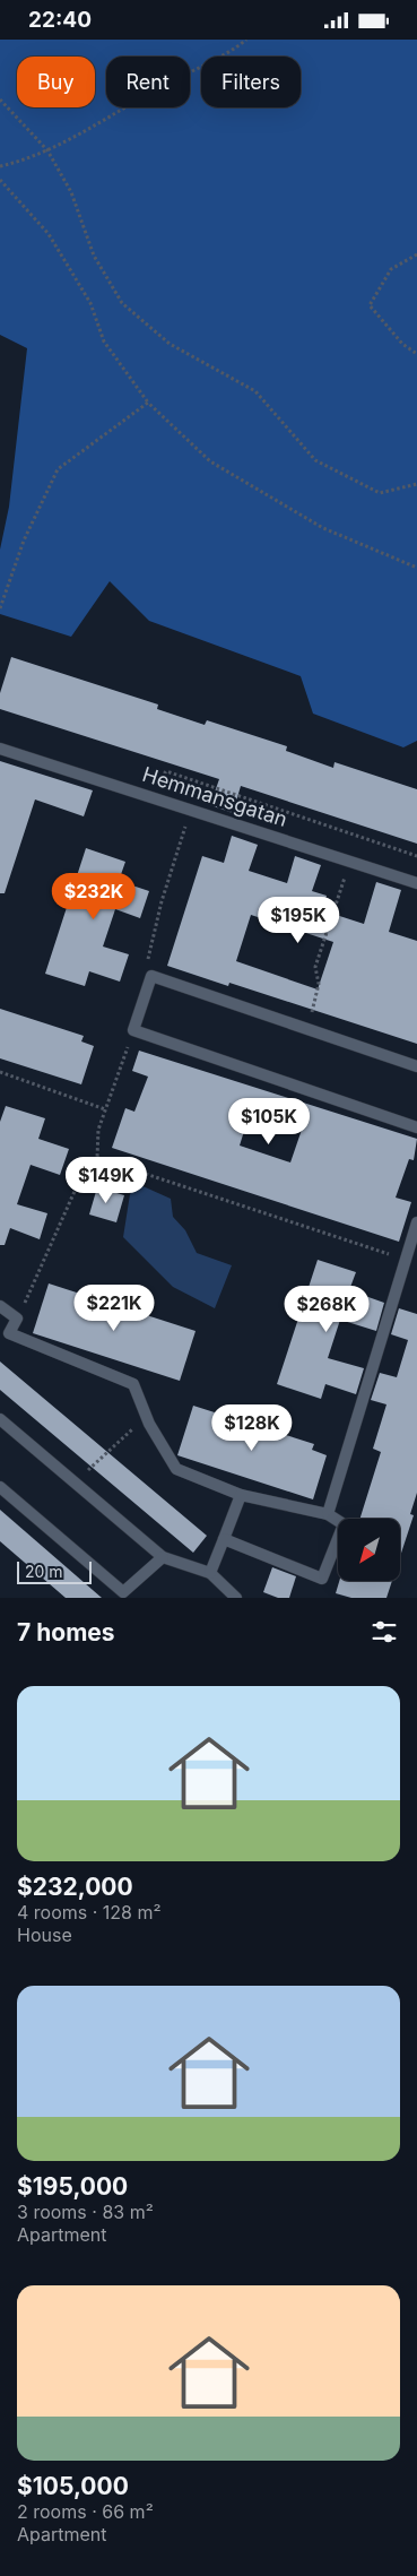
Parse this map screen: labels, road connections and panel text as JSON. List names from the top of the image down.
{
  "streets": {
    "lane": ["Hemmansgatan"]
  },
  "scale_bar": "20 m",
  "north": "bottom left",
  "page": {
    "status": "22:40",
    "chip": ["Buy", "Rent", "Filters"],
    "price": [
      "$232K",
      "$195K",
      "$105K",
      "$149K",
      "$221K",
      "$268K",
      "$128K"
    ],
    "scale": "20 m",
    "heading": "7 homes",
    "list": [
      {
        "name": "$232,000",
        "note": "4 rooms · 128 m² · House"
      },
      {
        "name": "$195,000",
        "note": "3 rooms · 83 m² · Apartment"
      },
      {
        "name": "$105,000",
        "note": "2 rooms · 66 m² · Apartment"
      }
    ]
  }
}
